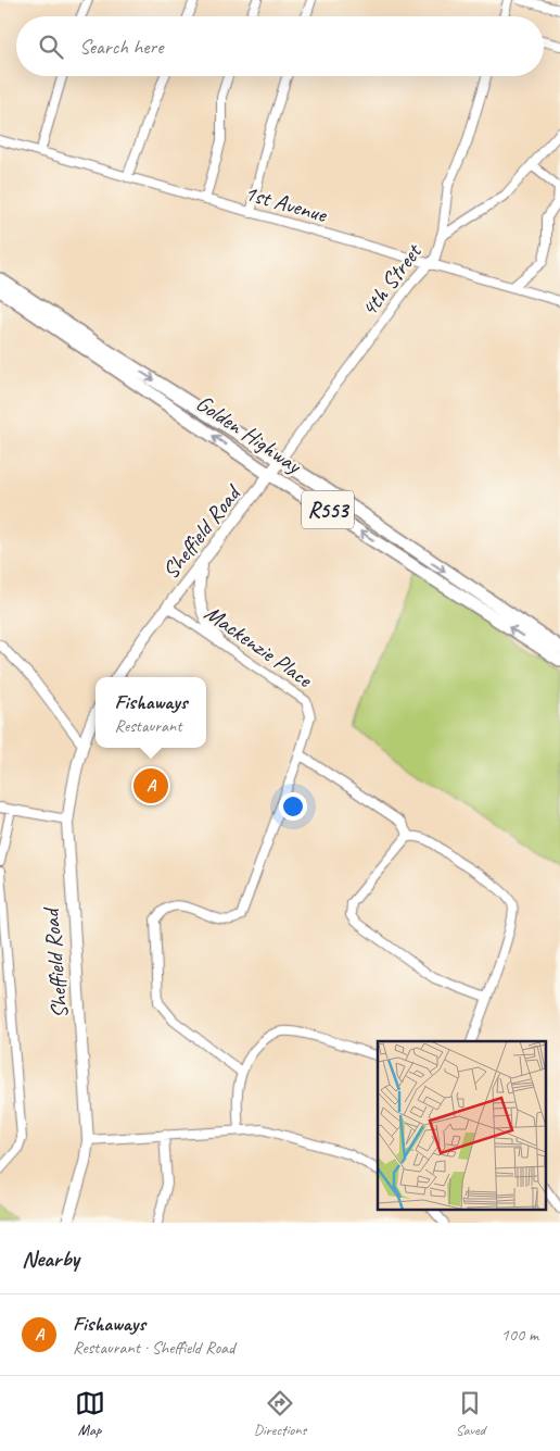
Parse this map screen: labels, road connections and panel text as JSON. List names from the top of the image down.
{
  "streets": {
    "main road": ["Golden Highway", "R553"],
    "street": [
      "1st Avenue",
      "4th Street",
      "Sheffield Road",
      "Mackenzie Place"
    ]
  },
  "crossings": [
    ["1st Avenue", "4th Street"],
    ["4th Street", "Golden Highway"],
    ["4th Street", "Sheffield Road"],
    ["Golden Highway", "Sheffield Road"],
    ["Sheffield Road", "Mackenzie Place"]
  ],
  "page": {
    "search": "Search here",
    "popup": ["Fishaways", "Restaurant"],
    "pins": "A",
    "heading": "Nearby",
    "list": [
      {
        "mark": "A",
        "name": "Fishaways",
        "note": "Restaurant · Sheffield Road",
        "value": "100 m"
      }
    ],
    "nav": ["Map", "Directions", "Saved"]
  }
}
